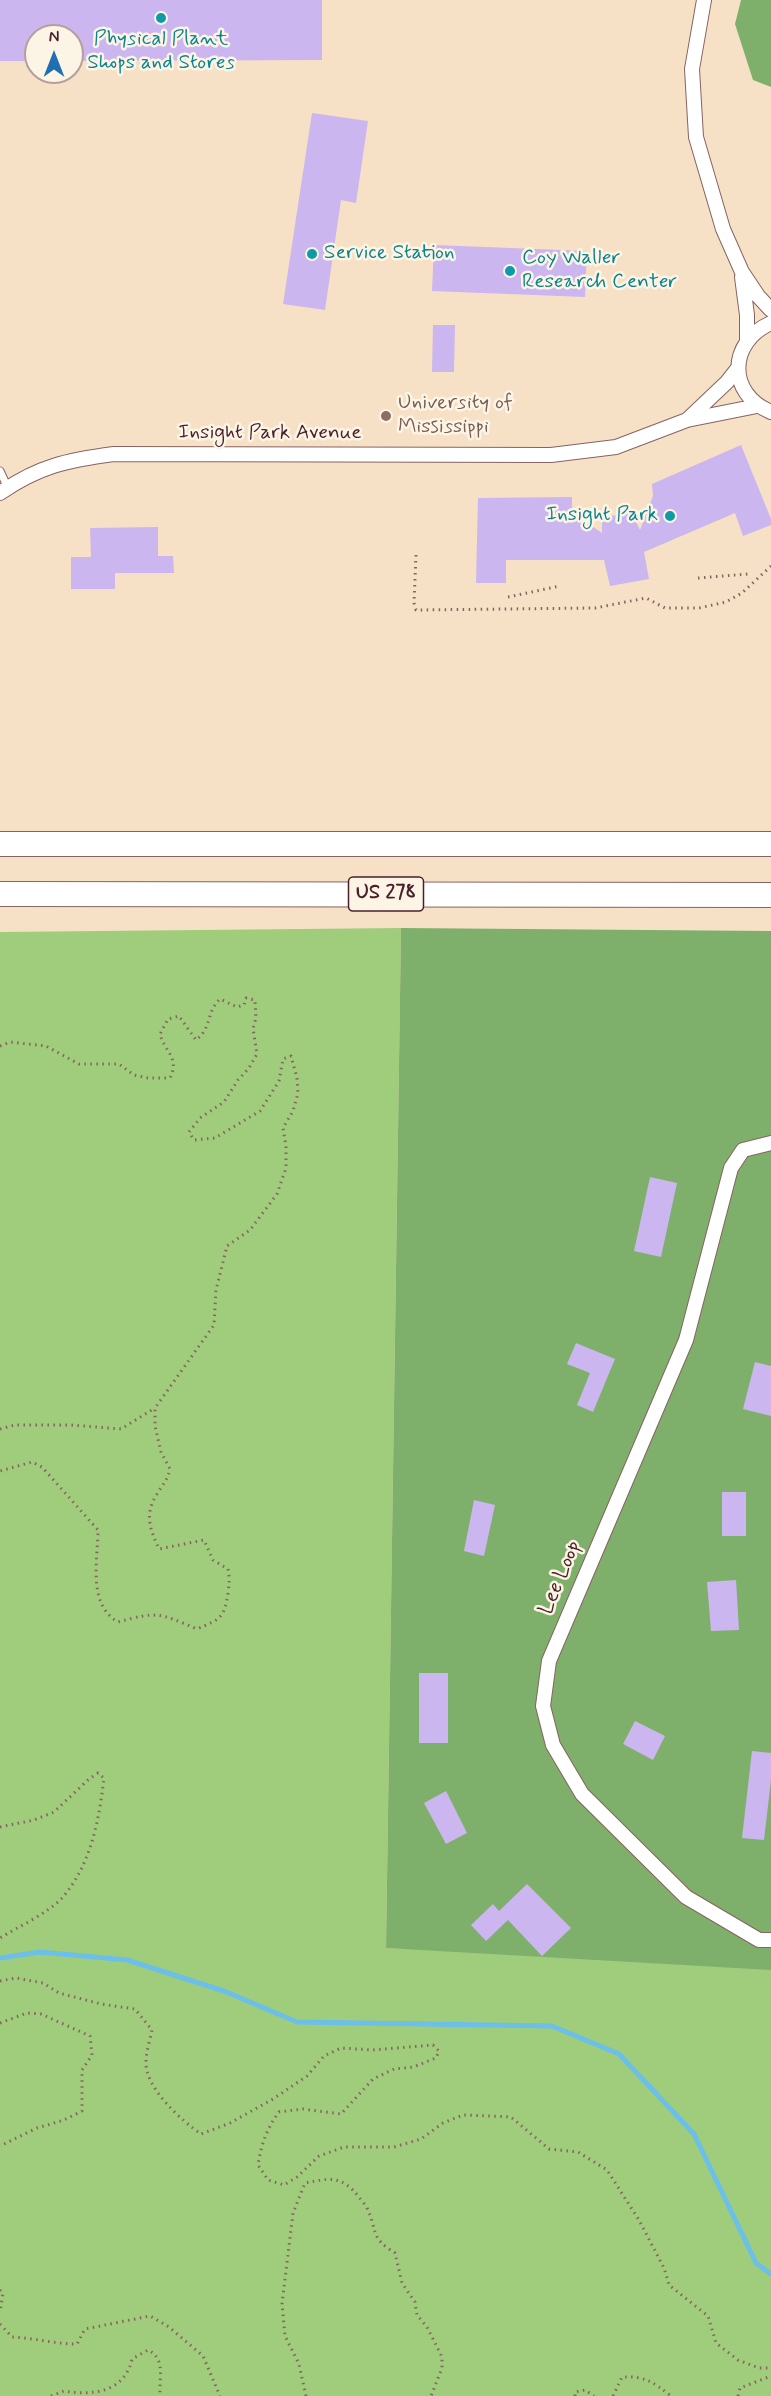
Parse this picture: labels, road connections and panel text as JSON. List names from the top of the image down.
{
  "streets": {
    "highway": ["US 278"],
    "street": ["Insight Park Avenue", "Lee Loop"]
  },
  "places": [
    "Physical Plant Shops and Stores",
    "Service Station",
    "Coy Waller Research Center",
    "University of Mississippi",
    "Insight Park"
  ],
  "north": "top"
}
